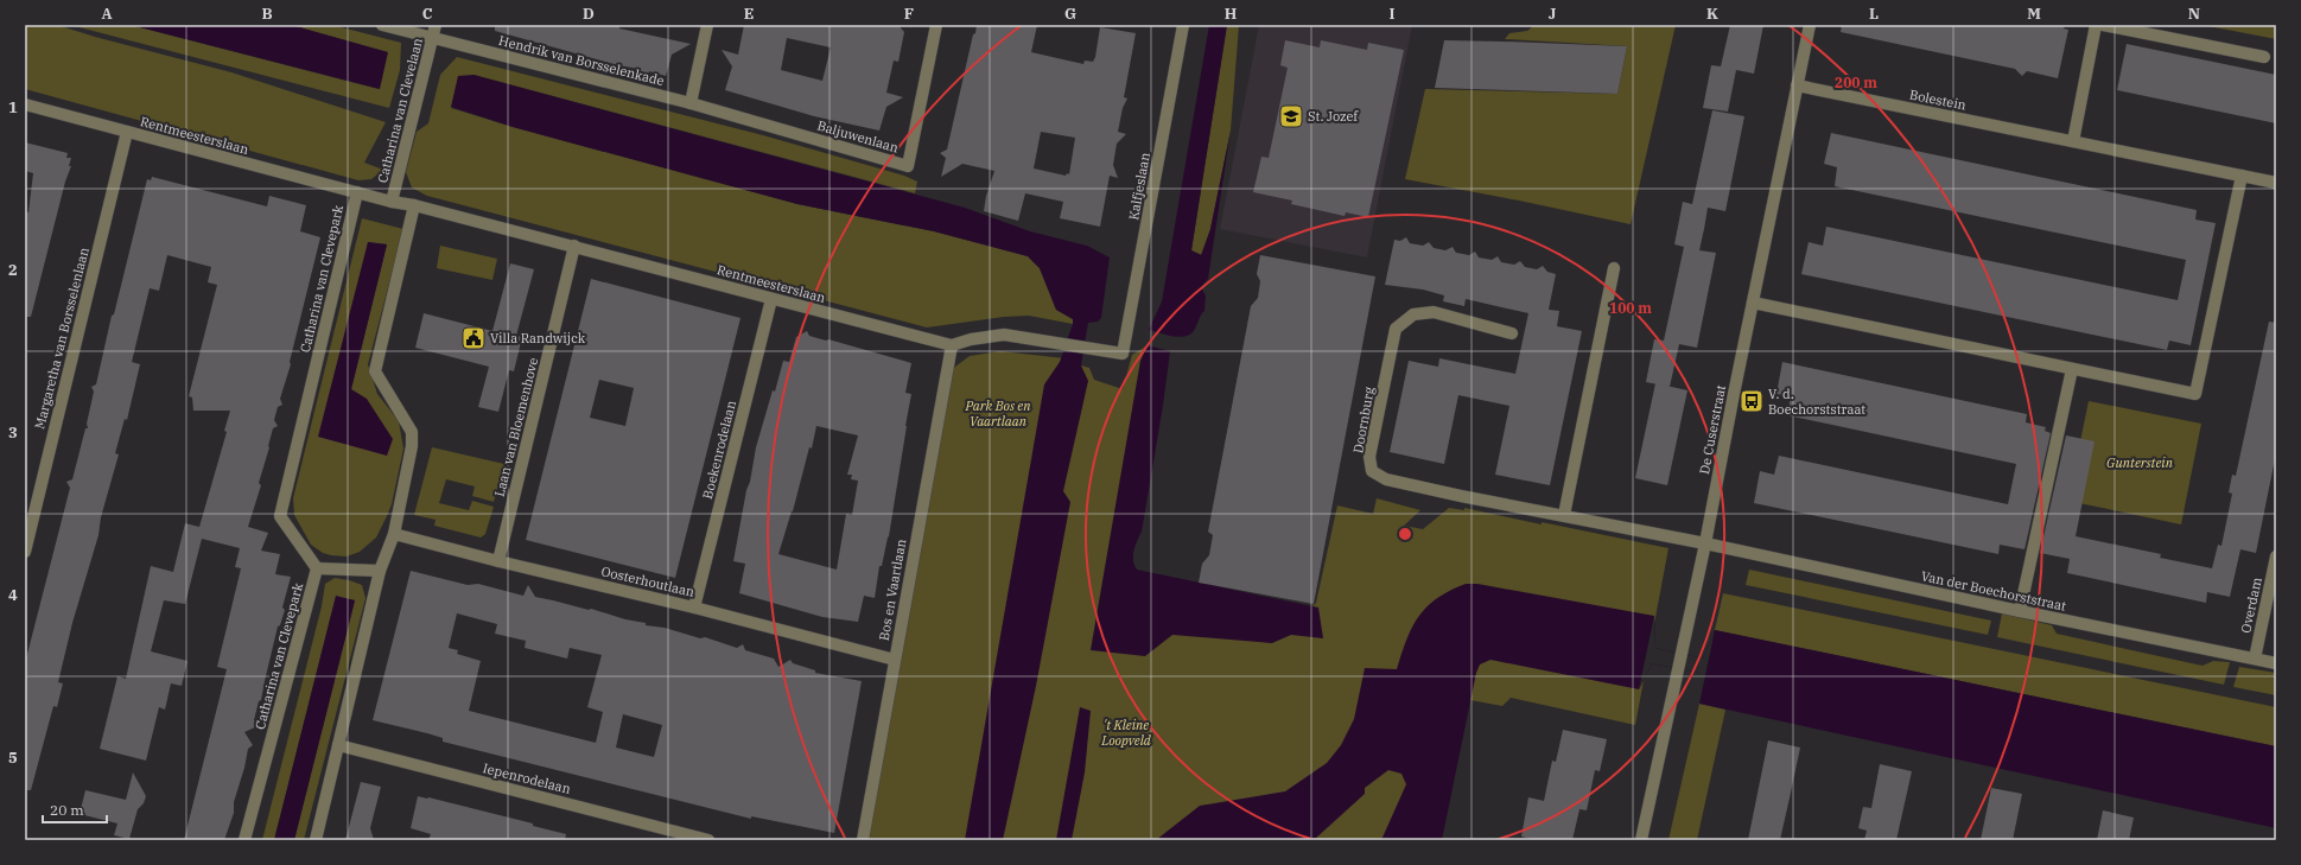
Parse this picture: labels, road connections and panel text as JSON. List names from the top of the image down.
{
  "streets": {
    "street": [
      "Hendrik van Borsselenkade",
      "Bolestein",
      "Catharina van Clevelaan",
      "Rentmeesterslaan",
      "Baljuwenlaan",
      "Kalfjeslaan",
      "Catharina van Clevepark",
      "Margaretha van Borsselenlaan",
      "Doornburg",
      "Laan van Bloemenhove",
      "De Cuserstraat",
      "Boekenrodelaan",
      "Oosterhoutlaan",
      "Bos en Vaartlaan",
      "Van der Boechorststraat",
      "Overdam",
      "Iepenrodelaan"
    ]
  },
  "crossings": [
    ["Hendrik van Borsselenkade", "Catharina van Clevelaan"],
    ["Hendrik van Borsselenkade", "Baljuwenlaan"],
    ["Bolestein", "De Cuserstraat"],
    ["Catharina van Clevelaan", "Catharina van Clevepark"],
    ["Rentmeesterslaan", "Kalfjeslaan"],
    ["Rentmeesterslaan", "Catharina van Clevepark"],
    ["Rentmeesterslaan", "Margaretha van Borsselenlaan"],
    ["Rentmeesterslaan", "Laan van Bloemenhove"],
    ["Rentmeesterslaan", "Boekenrodelaan"],
    ["Rentmeesterslaan", "Bos en Vaartlaan"],
    ["Kalfjeslaan", "Bos en Vaartlaan"],
    ["Doornburg", "De Cuserstraat"],
    ["Doornburg", "Van der Boechorststraat"],
    ["Laan van Bloemenhove", "Oosterhoutlaan"],
    ["De Cuserstraat", "Van der Boechorststraat"],
    ["Boekenrodelaan", "Oosterhoutlaan"],
    ["Oosterhoutlaan", "Bos en Vaartlaan"],
    ["Van der Boechorststraat", "Overdam"]
  ],
  "parks": ["Park Bos en Vaartlaan", "Gunterstein", "'t Kleine Loopveld"],
  "places": {
    "school or university": ["St. Jozef"],
    "public building": ["Villa Randwijck"],
    "bus stop": ["V. d. Boechorststraat"]
  },
  "scale_bar": "20 m",
  "grid": {
    "columns": [
      "A",
      "B",
      "C",
      "D",
      "E",
      "F",
      "G",
      "H",
      "I",
      "J",
      "K",
      "L",
      "M",
      "N"
    ],
    "rows": [
      "1",
      "2",
      "3",
      "4",
      "5"
    ]
  },
  "rings": ["200 m", "100 m"]
}
